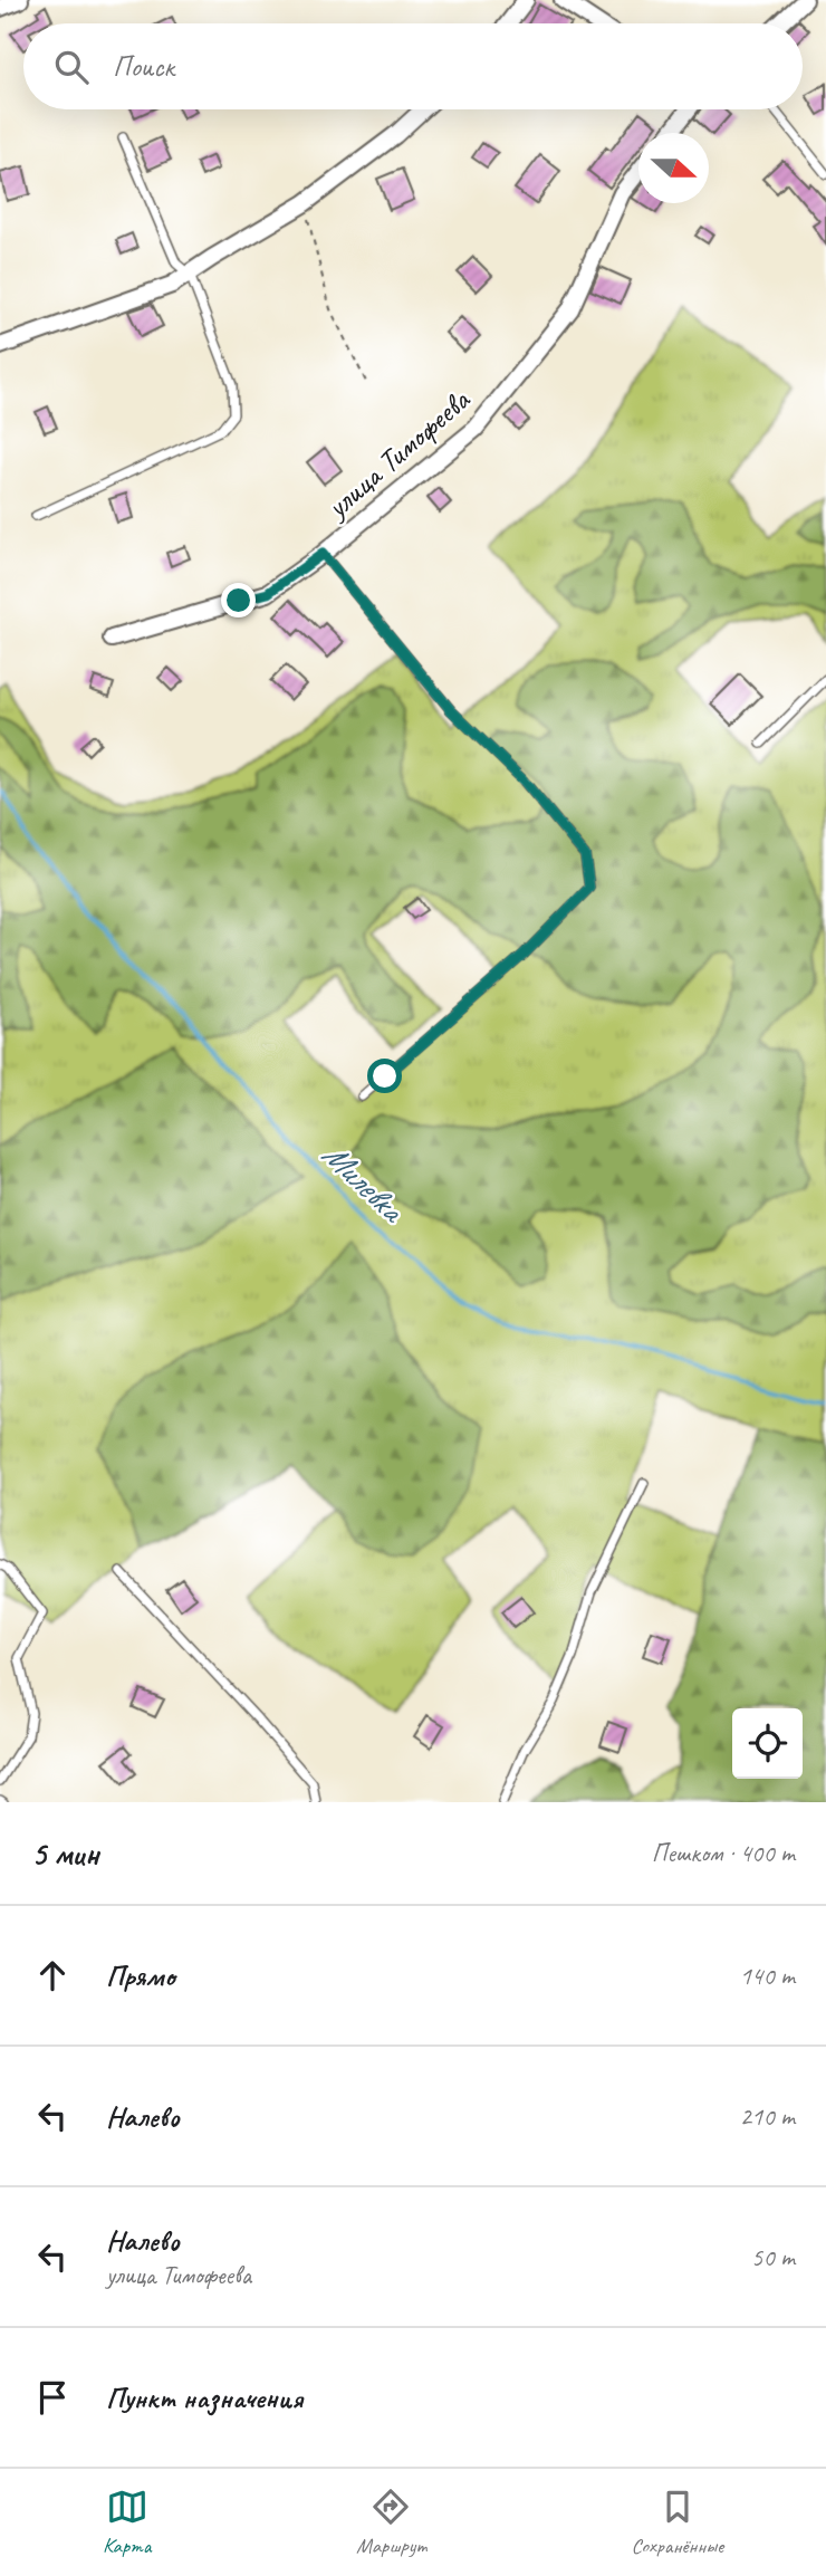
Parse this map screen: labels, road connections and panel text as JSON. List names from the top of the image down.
{
  "streets": {
    "street": ["улица Тимофеева"]
  },
  "water": ["Милевка"],
  "north": "right",
  "page": {
    "search": "Поиск",
    "heading": ["5 мин", "Пешком · 400 m"],
    "list": [
      ["Прямо", "140 m"],
      ["Налево", "210 m"],
      ["Налево", "улица Тимофеева", "50 m"],
      "Пункт назначения"
    ],
    "nav": ["Карта", "Маршрут", "Сохранённые"]
  }
}
